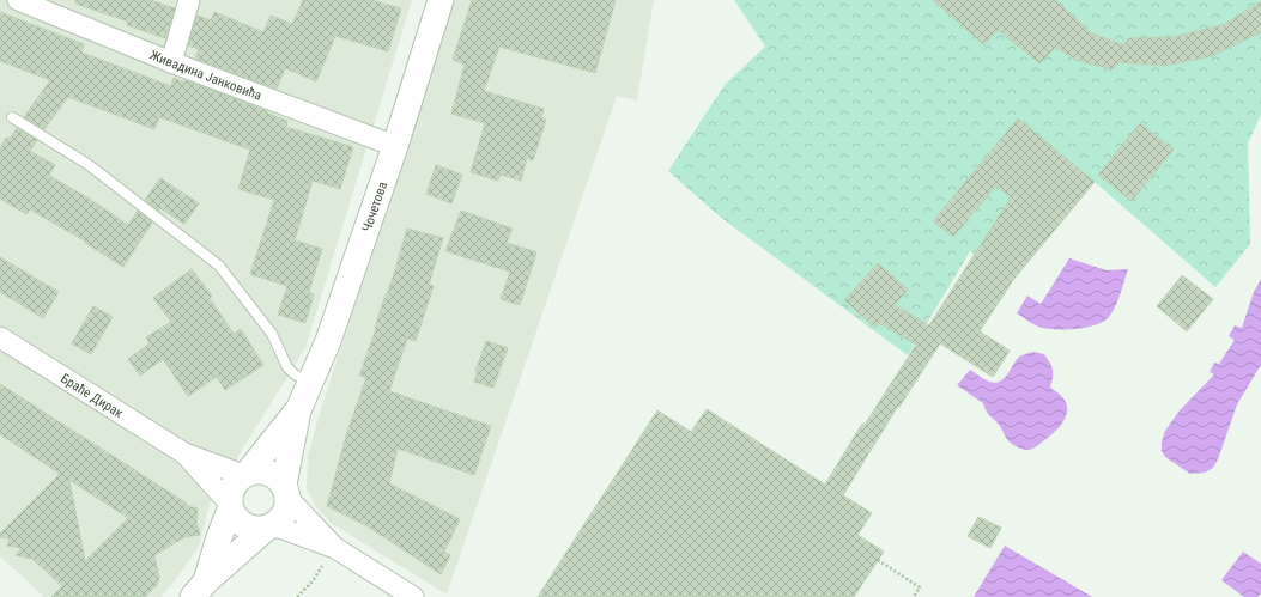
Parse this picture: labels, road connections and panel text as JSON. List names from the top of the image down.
{
  "streets": {
    "street": ["Живадина Јанковића", "Чочетова", "Браће Дирак"]
  },
  "crossings": [
    ["Живадина Јанковића", "Чочетова"],
    ["Чочетова", "Браће Дирак"]
  ]
}
